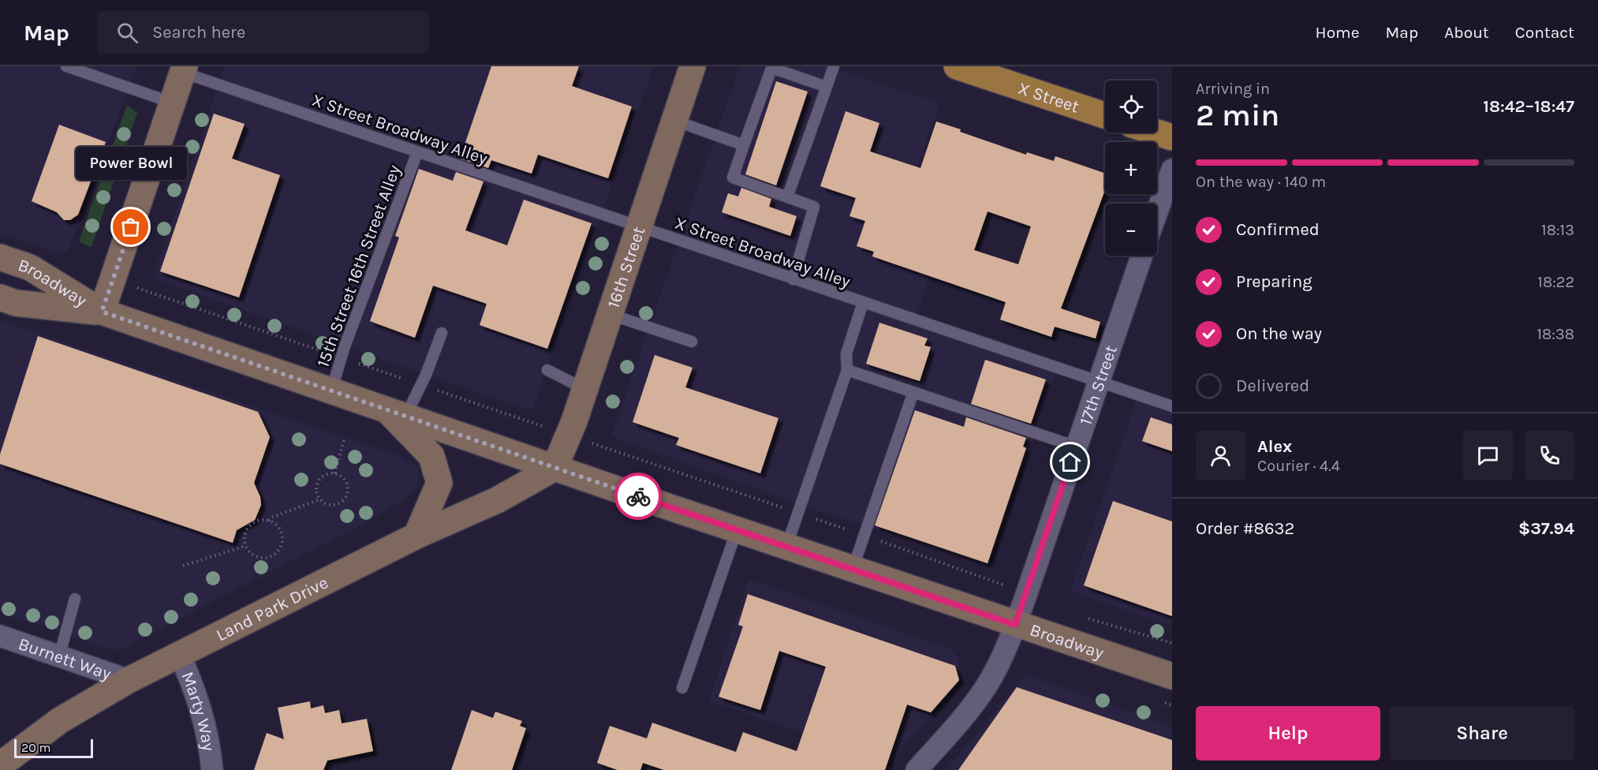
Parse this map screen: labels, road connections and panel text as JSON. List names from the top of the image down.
{
  "streets": {
    "main road": [
      "X Street",
      "16th Street",
      "Broadway",
      "Land Park Drive"
    ],
    "street": ["17th Street", "Burnett Way", "Marty Way"],
    "lane": ["X Street Broadway Alley", "15th Street 16th Street Alley"]
  },
  "crossings": [
    ["X Street Broadway Alley", "15th Street 16th Street Alley"],
    ["X Street Broadway Alley", "16th Street"],
    ["X Street Broadway Alley", "17th Street"],
    ["15th Street 16th Street Alley", "Broadway"],
    ["16th Street", "Broadway"],
    ["16th Street", "Land Park Drive"],
    ["Broadway", "17th Street"],
    ["Broadway", "Land Park Drive"],
    ["Land Park Drive", "Burnett Way"],
    ["Land Park Drive", "Marty Way"]
  ],
  "places": ["Power Bowl"],
  "scale_bar": "20 m",
  "page": {
    "header": "Map",
    "search": "Search here",
    "nav": [
      "Home",
      "Map",
      "About",
      "Contact"
    ],
    "heading": ["2 min", "Arriving in", "18:42–18:47"],
    "panel": [
      "Alex",
      "Courier · 4.4",
      "Order #8632",
      "$37.94"
    ],
    "map_buttons": ["+", "−"],
    "bubble": "Power Bowl",
    "bar": "On the way · 140 m",
    "list": [
      ["Confirmed", "18:13"],
      ["Preparing", "18:22"],
      ["On the way", "18:38"],
      "Delivered"
    ],
    "buttons": ["Help", "Share"],
    "scale": "20 m"
  }
}
